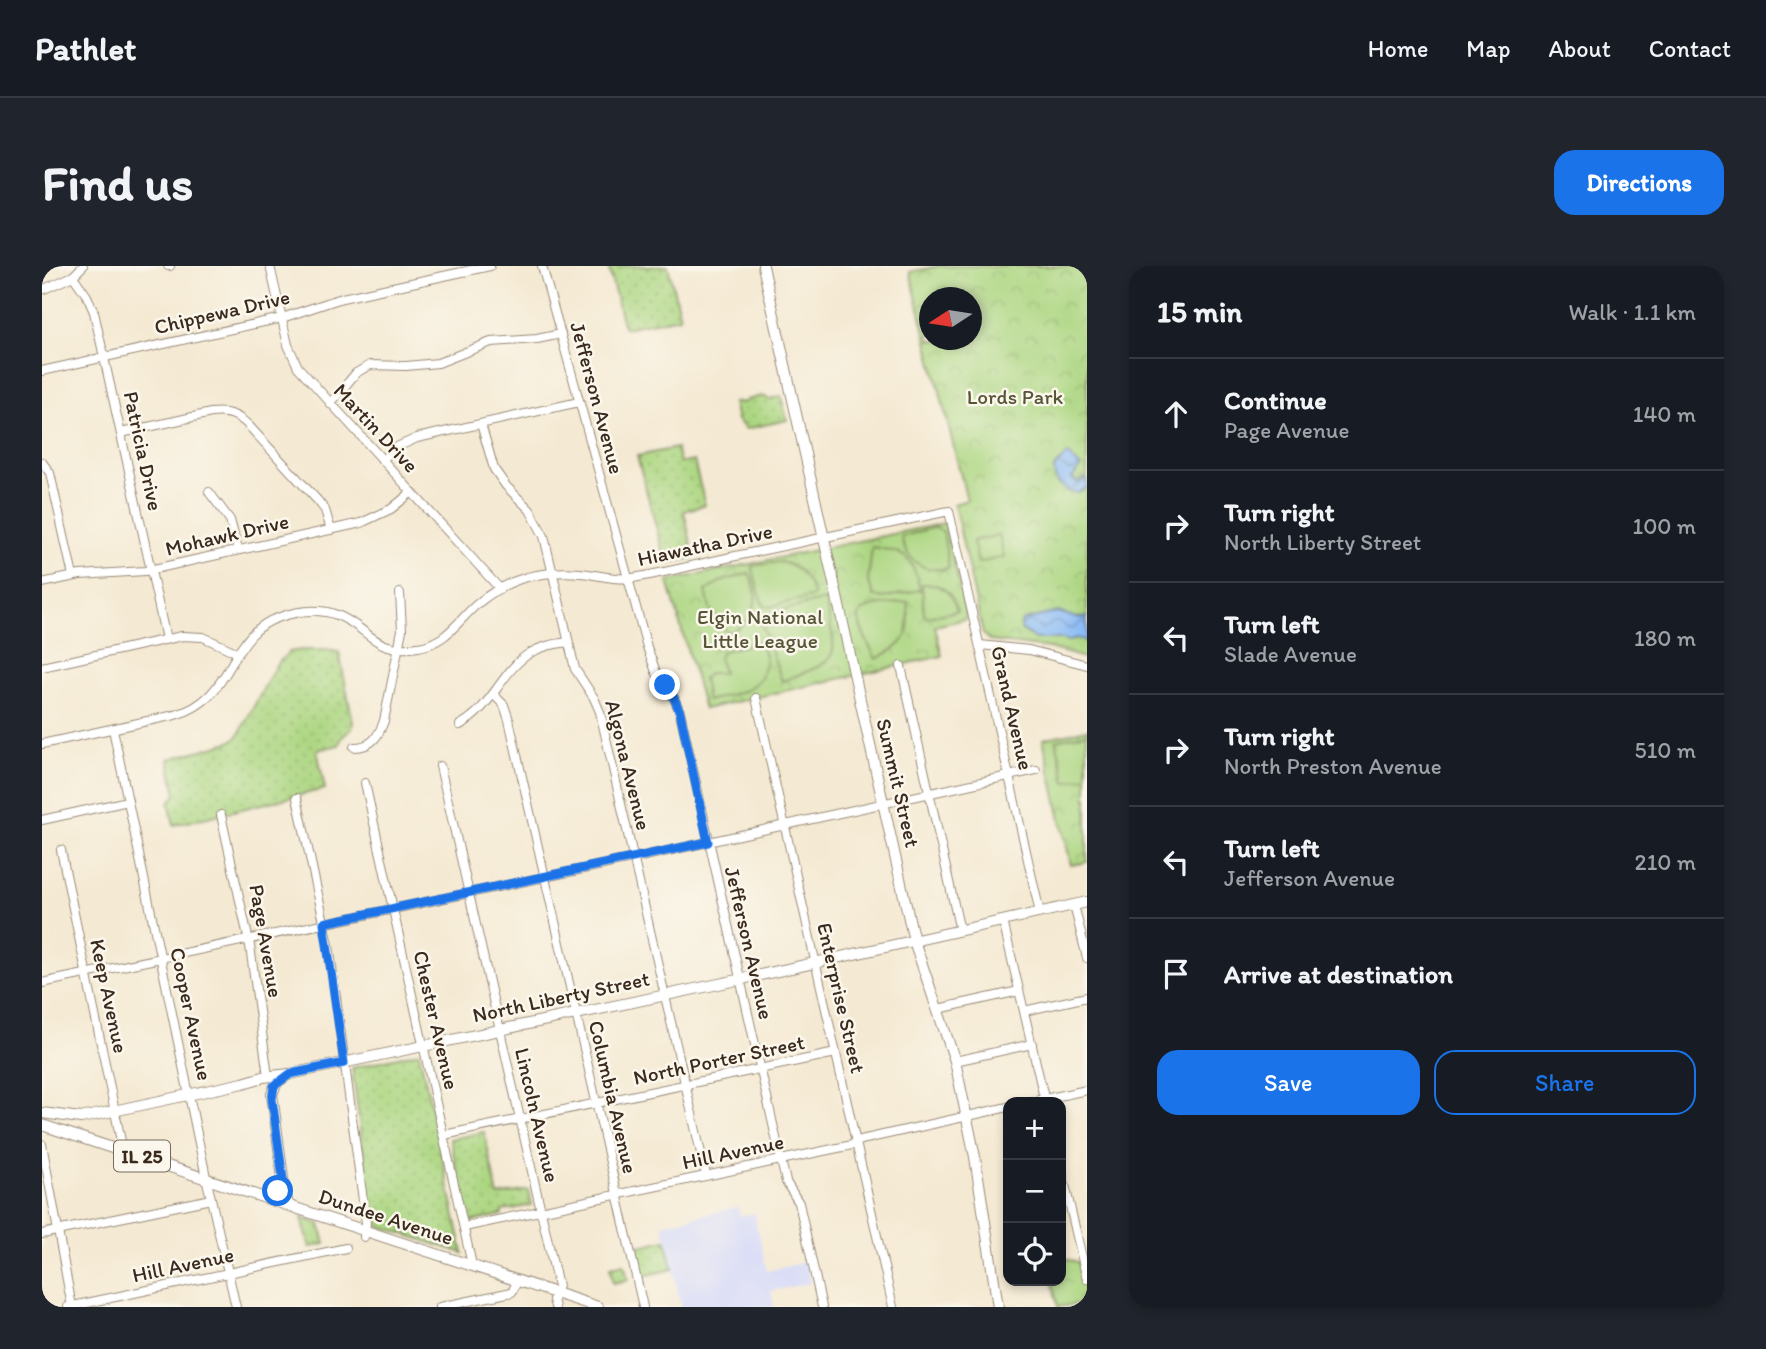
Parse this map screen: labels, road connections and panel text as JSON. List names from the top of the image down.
{
  "streets": {
    "main road": [
      "Summit Street",
      "North Liberty Street",
      "IL 25",
      "Dundee Avenue"
    ],
    "street": [
      "Chippewa Drive",
      "Jefferson Avenue",
      "Martin Drive",
      "Patricia Drive",
      "Mohawk Drive",
      "Hiawatha Drive",
      "Grand Avenue",
      "Algona Avenue",
      "Page Avenue",
      "Keep Avenue",
      "Enterprise Street",
      "Cooper Avenue",
      "Chester Avenue",
      "North Porter Street",
      "Columbia Avenue",
      "Lincoln Avenue",
      "Hill Avenue"
    ]
  },
  "crossings": [
    ["Chippewa Drive", "Martin Drive"],
    ["Chippewa Drive", "Patricia Drive"],
    ["Jefferson Avenue", "Hiawatha Drive"],
    ["Jefferson Avenue", "North Liberty Street"],
    ["Jefferson Avenue", "North Porter Street"],
    ["Jefferson Avenue", "Hill Avenue"],
    ["Martin Drive", "Mohawk Drive"],
    ["Martin Drive", "Hiawatha Drive"],
    ["Patricia Drive", "Mohawk Drive"],
    ["Hiawatha Drive", "Grand Avenue"],
    ["Hiawatha Drive", "Algona Avenue"],
    ["Hiawatha Drive", "Summit Street"],
    ["Grand Avenue", "North Liberty Street"],
    ["Algona Avenue", "North Liberty Street"],
    ["Algona Avenue", "North Porter Street"],
    ["Algona Avenue", "Hill Avenue"],
    ["Summit Street", "North Liberty Street"],
    ["Summit Street", "Hill Avenue"],
    ["Page Avenue", "North Liberty Street"],
    ["Keep Avenue", "North Liberty Street"],
    ["Keep Avenue", "Dundee Avenue"],
    ["North Liberty Street", "Enterprise Street"],
    ["North Liberty Street", "Cooper Avenue"],
    ["North Liberty Street", "Chester Avenue"],
    ["North Liberty Street", "Columbia Avenue"],
    ["North Liberty Street", "Lincoln Avenue"],
    ["Enterprise Street", "North Porter Street"],
    ["Enterprise Street", "Hill Avenue"],
    ["Cooper Avenue", "Hill Avenue"],
    ["Cooper Avenue", "Dundee Avenue"],
    ["Chester Avenue", "North Porter Street"],
    ["Chester Avenue", "Hill Avenue"],
    ["Chester Avenue", "Dundee Avenue"],
    ["North Porter Street", "Columbia Avenue"],
    ["North Porter Street", "Lincoln Avenue"],
    ["Columbia Avenue", "Hill Avenue"],
    ["Lincoln Avenue", "Hill Avenue"],
    ["Lincoln Avenue", "Dundee Avenue"]
  ],
  "parks": ["Lords Park", "Elgin National Little League"],
  "north": "left",
  "page": {
    "header": "Pathlet",
    "nav": [
      "Home",
      "Map",
      "About",
      "Contact"
    ],
    "buttons": [
      "Directions",
      ["Save", "Share"]
    ],
    "title": "Find us",
    "heading": ["15 min", "Walk · 1.1 km"],
    "list": [
      ["Continue", "Page Avenue", "140 m"],
      ["Turn right", "North Liberty Street", "100 m"],
      ["Turn left", "Slade Avenue", "180 m"],
      ["Turn right", "North Preston Avenue", "510 m"],
      ["Turn left", "Jefferson Avenue", "210 m"],
      "Arrive at destination"
    ],
    "map_buttons": ["+", "−"]
  }
}
